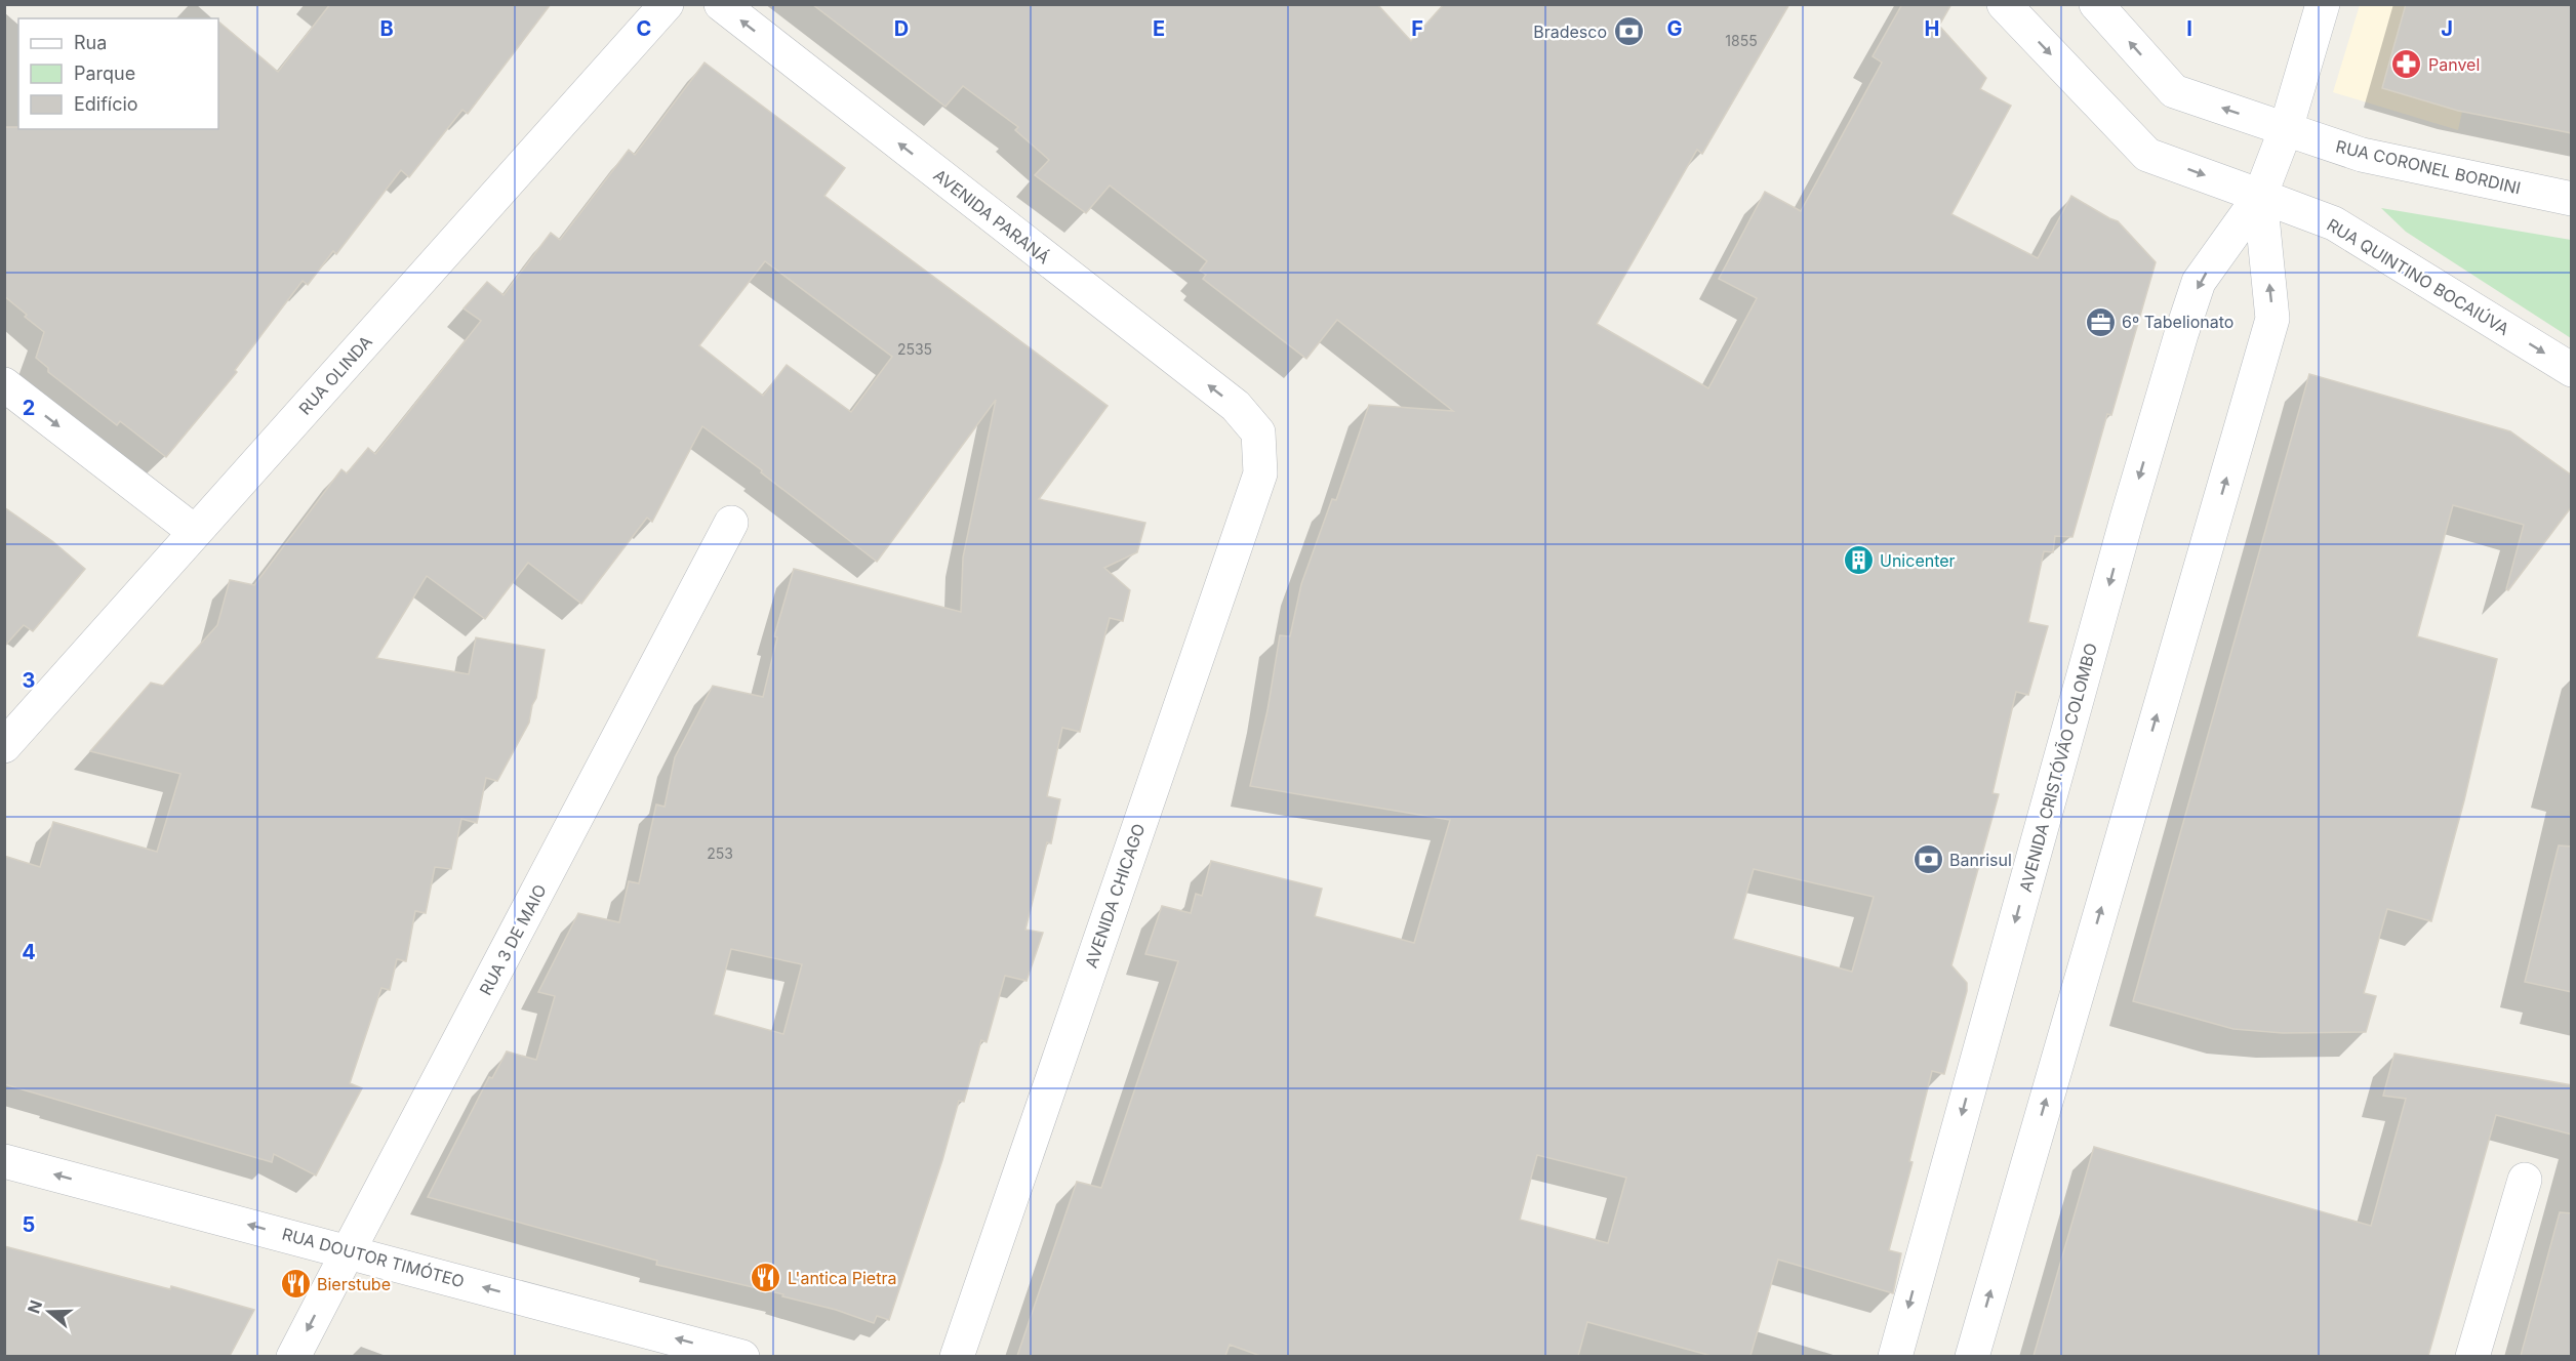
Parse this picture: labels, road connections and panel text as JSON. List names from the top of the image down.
{
  "streets": {
    "street": [
      "RUA CORONEL BORDINI",
      "AVENIDA PARANÁ",
      "RUA QUINTINO BOCAIÚVA",
      "RUA OLINDA",
      "AVENIDA CRISTÓVÃO COLOMBO",
      "AVENIDA CHICAGO",
      "RUA 3 DE MAIO",
      "RUA DOUTOR TIMÓTEO"
    ]
  },
  "crossings": [
    ["RUA CORONEL BORDINI", "AVENIDA CRISTÓVÃO COLOMBO"],
    ["AVENIDA PARANÁ", "AVENIDA CHICAGO"],
    ["RUA QUINTINO BOCAIÚVA", "AVENIDA CRISTÓVÃO COLOMBO"],
    ["RUA 3 DE MAIO", "RUA DOUTOR TIMÓTEO"]
  ],
  "one_way": [
    "RUA CORONEL BORDINI",
    "AVENIDA PARANÁ",
    "RUA QUINTINO BOCAIÚVA",
    "RUA DOUTOR TIMÓTEO"
  ],
  "places": {
    "bank": ["Bradesco", "Banrisul"],
    "pharmacy": ["Panvel"],
    "office": ["6º Tabelionato"],
    "building": ["Unicenter"],
    "restaurant": ["L'antica Pietra", "Bierstube"]
  },
  "house_numbers": ["1855", "2535", "253"],
  "legend": ["Rua", "Parque", "Edifício"],
  "north": "left",
  "grid": {
    "columns": [
      "B",
      "C",
      "D",
      "E",
      "F",
      "G",
      "H",
      "I",
      "J"
    ],
    "rows": [
      "2",
      "3",
      "4",
      "5"
    ]
  }
}
